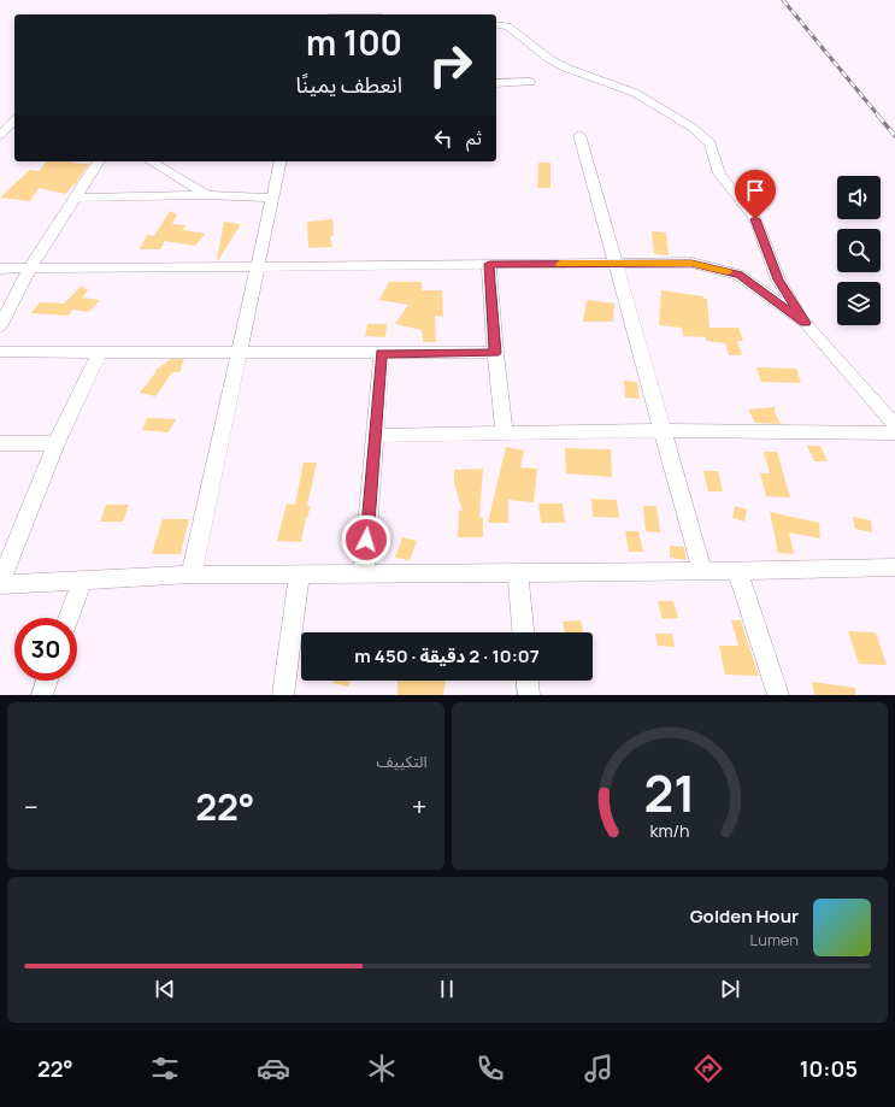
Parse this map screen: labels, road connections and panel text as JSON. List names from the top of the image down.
{
  "page": {
    "turn": ["100 m", "انعطف يمينًا"],
    "then": "ثم",
    "limit": "30",
    "trip": "10:07 · 2 دقيقة · 450 m",
    "tile": "التكييف",
    "heat": ["−", "22°", "+"],
    "song": ["Golden Hour", "Lumen"],
    "tabs": ["10:05", "22°"],
    "gauge": ["21", "km/h"]
  }
}
